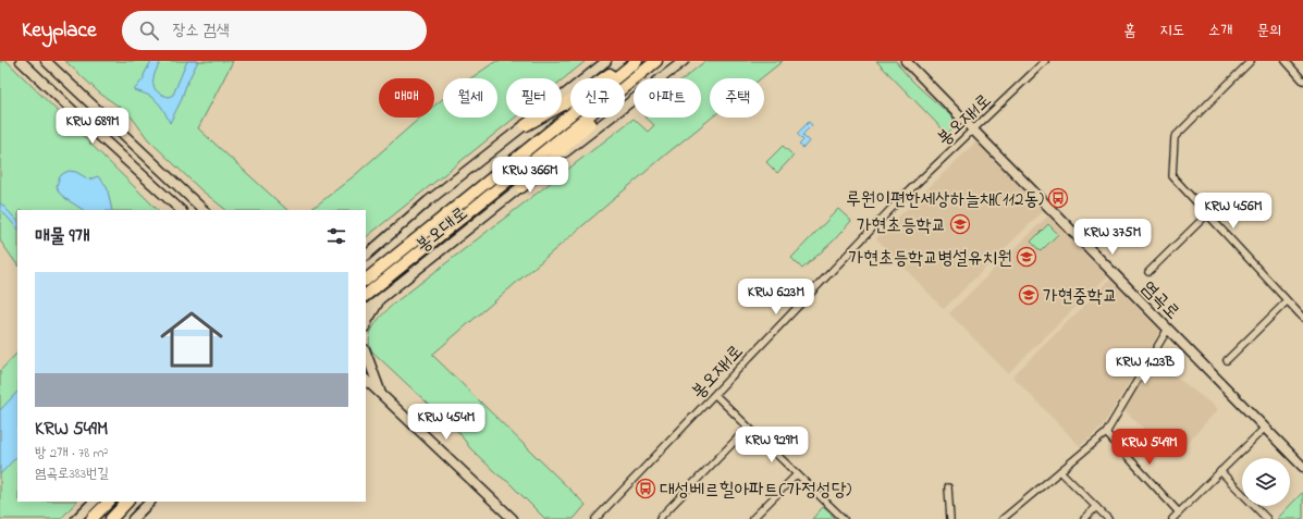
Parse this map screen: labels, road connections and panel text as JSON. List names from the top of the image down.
{
  "streets": {
    "highway": ["봉오대로"],
    "main road": ["염곡로"],
    "street": ["봉오재1로"]
  },
  "crossings": [
    ["봉오재1로", "염곡로"]
  ],
  "places": {
    "bus stop": ["루원이편한세상하늘채(112동)", "대성베르힐아파트(가정성당)"],
    "school or university": ["가현초등학교", "가현초등학교병설유치원", "가현중학교"]
  },
  "page": {
    "header": "Keyplace",
    "search": "장소 검색",
    "nav": [
      "홈",
      "지도",
      "소개",
      "문의"
    ],
    "chip": [
      "매매",
      "월세",
      "필터",
      "신규",
      "아파트",
      "주택"
    ],
    "price": [
      "KRW 689M",
      "KRW 366M",
      "KRW 456M",
      "KRW 375M",
      "KRW 623M",
      "KRW 1.23B",
      "KRW 454M",
      "KRW 929M",
      "KRW 549M"
    ],
    "heading": "매물 9개",
    "list": [
      {
        "name": "KRW 549M",
        "note": "방 2개 · 78 m² · 염곡로383번길"
      }
    ]
  }
}
